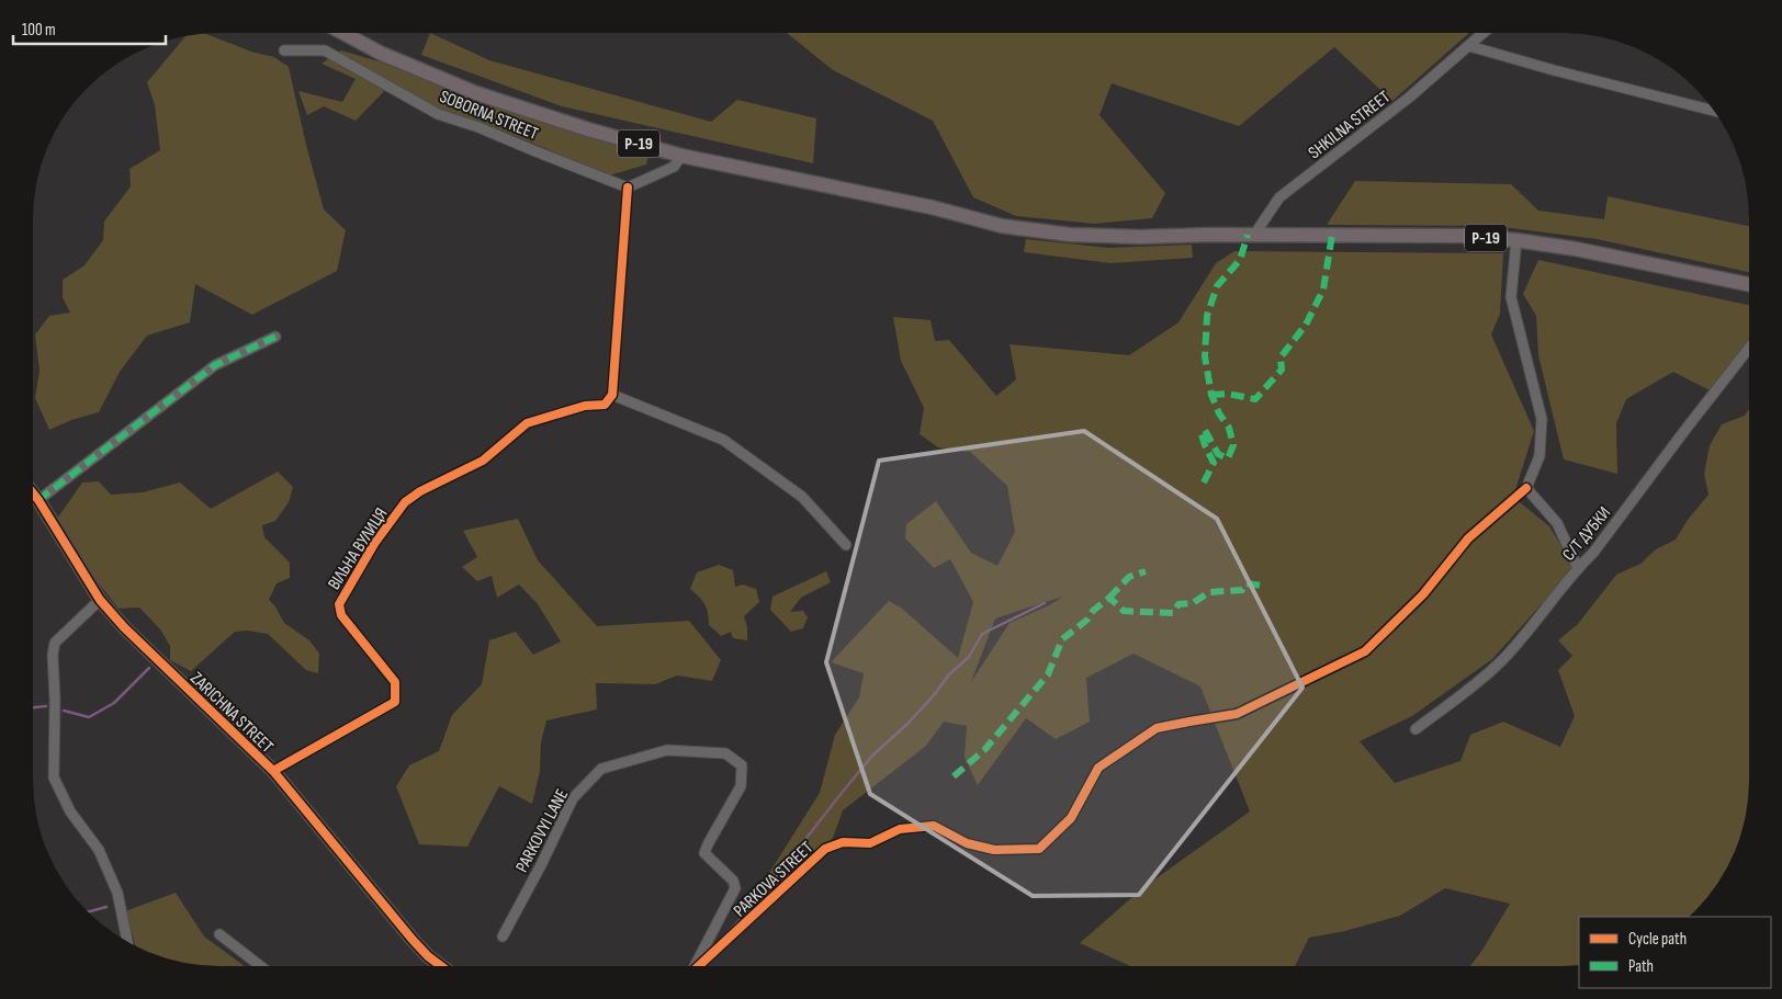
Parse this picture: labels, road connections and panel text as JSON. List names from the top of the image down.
{
  "streets": {
    "main road": ["SOBORNA STREET", "Р-19"],
    "street": [
      "SHKILNA STREET",
      "С/Т ДУБКИ",
      "ВІЛЬНА ВУЛИЦЯ",
      "ZARICHNA STREET",
      "PARKOVYI LANE",
      "PARKOVA STREET"
    ]
  },
  "crossings": [
    ["SOBORNA STREET", "SHKILNA STREET"],
    ["SOBORNA STREET", "Р-19"],
    ["SHKILNA STREET", "Р-19"],
    ["ВІЛЬНА ВУЛИЦЯ", "ZARICHNA STREET"]
  ],
  "legend": ["Cycle path", "Path"],
  "scale_bar": "100 m"
}
